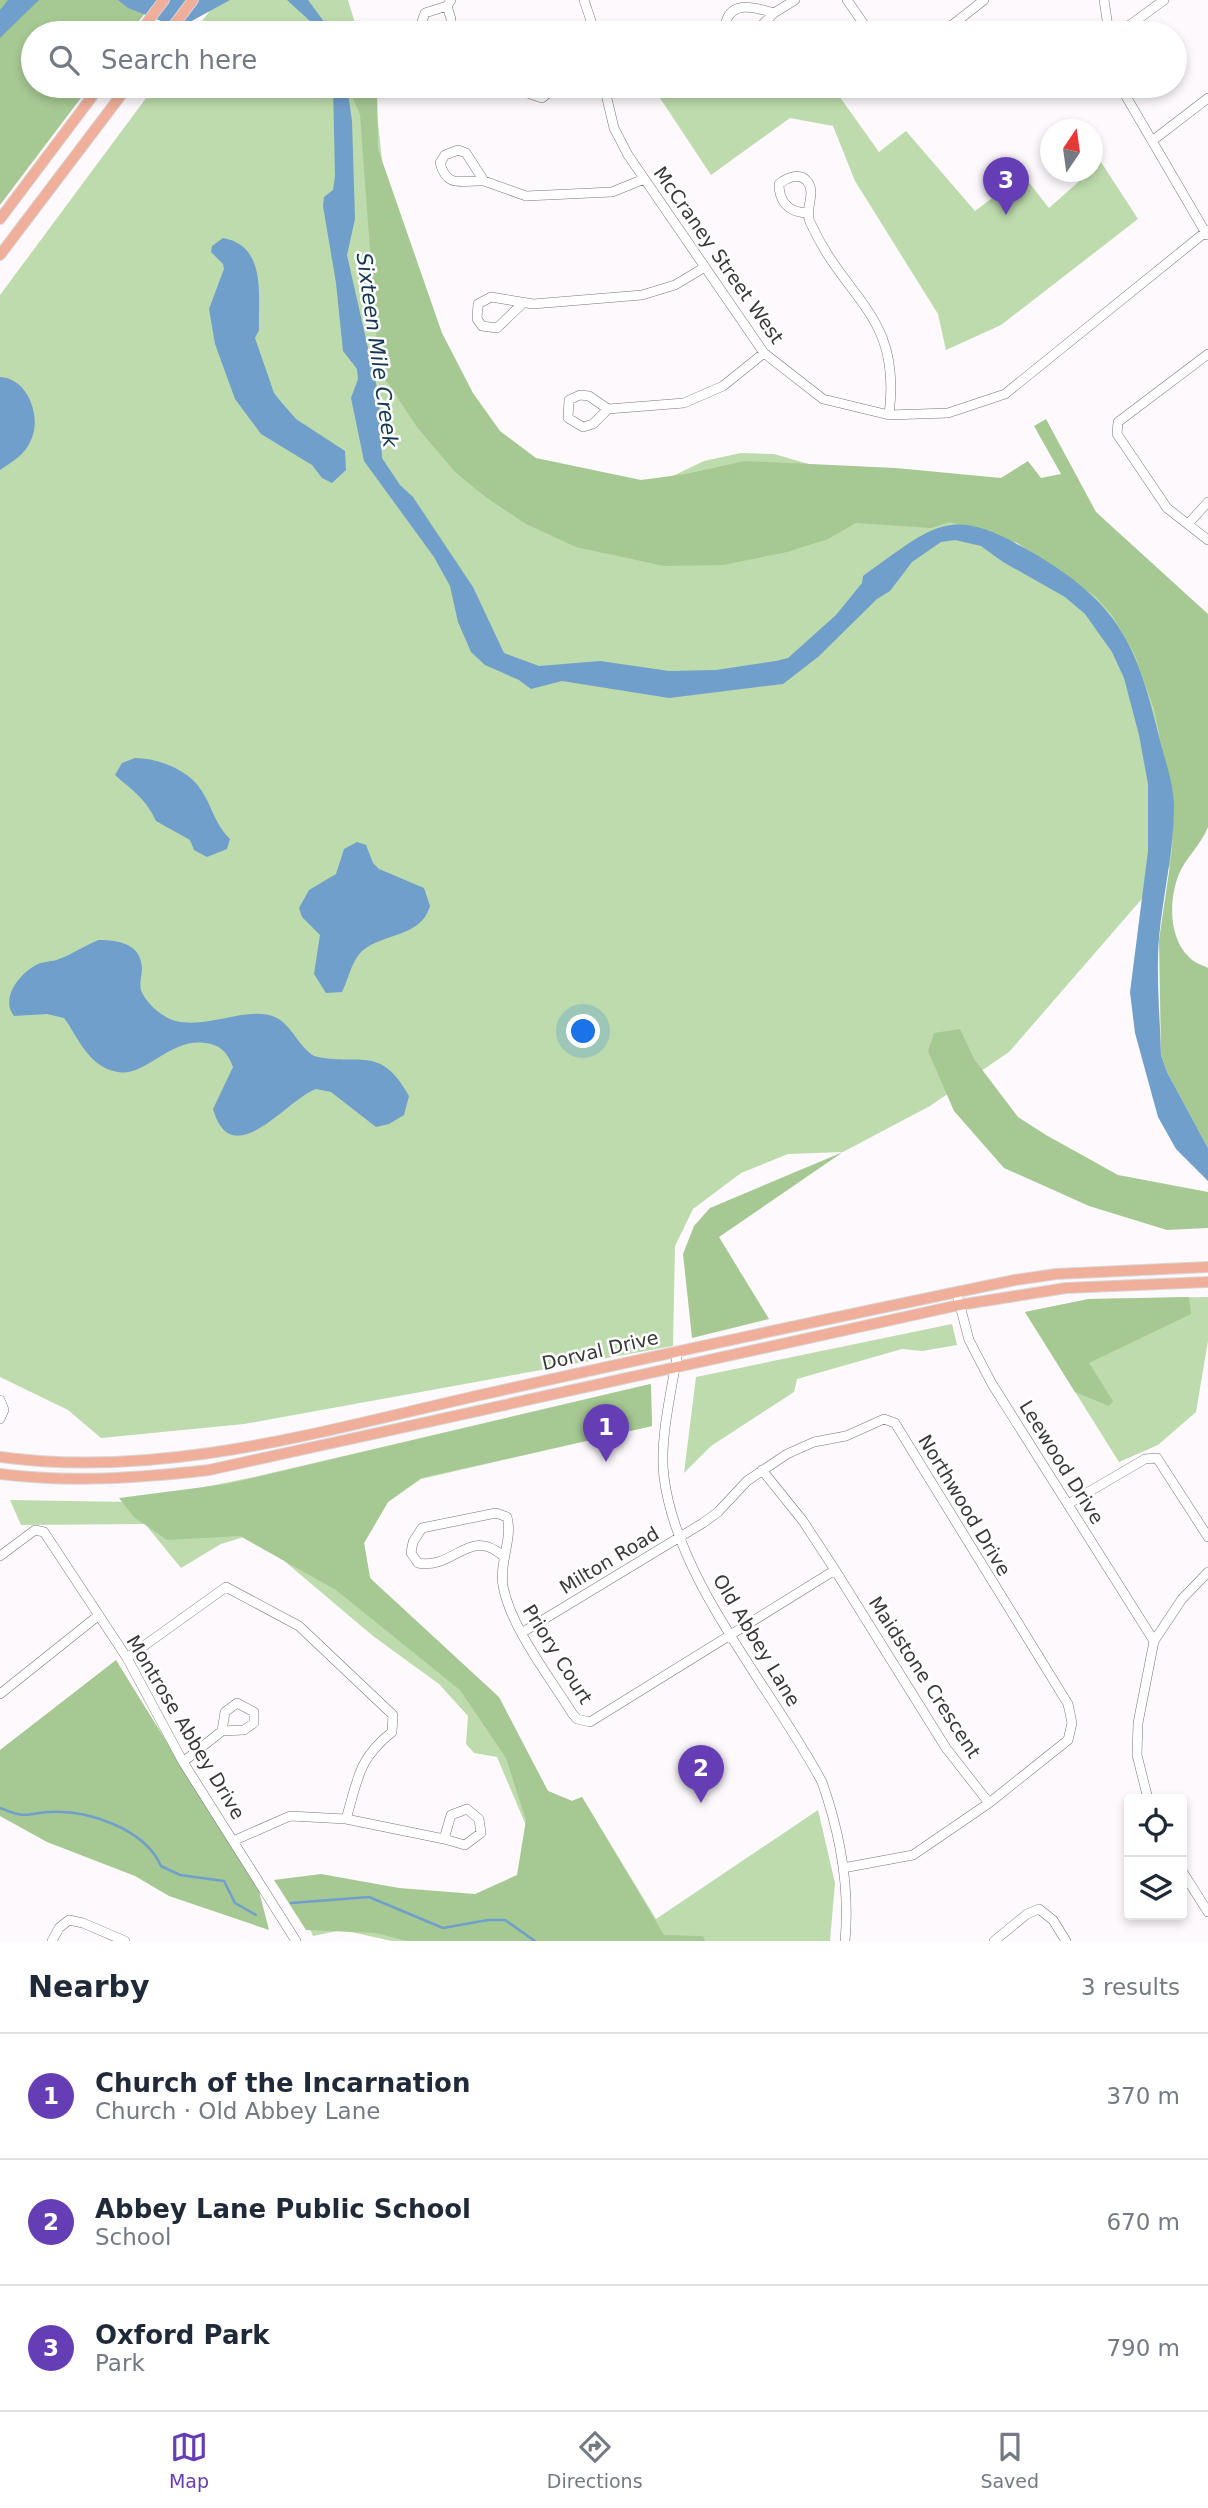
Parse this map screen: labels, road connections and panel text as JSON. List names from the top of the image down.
{
  "streets": {
    "main road": ["Dorval Drive"],
    "street": [
      "McCraney Street West",
      "Leewood Drive",
      "Northwood Drive",
      "Milton Road",
      "Old Abbey Lane",
      "Priory Court",
      "Maidstone Crescent",
      "Montrose Abbey Drive"
    ]
  },
  "crossings": [
    ["Dorval Drive", "Leewood Drive"],
    ["Dorval Drive", "Old Abbey Lane"],
    ["Northwood Drive", "Milton Road"],
    ["Northwood Drive", "Old Abbey Lane"],
    ["Northwood Drive", "Maidstone Crescent"],
    ["Milton Road", "Old Abbey Lane"],
    ["Milton Road", "Priory Court"],
    ["Old Abbey Lane", "Priory Court"]
  ],
  "water": ["Sixteen Mile Creek"],
  "north": "top",
  "page": {
    "search": "Search here",
    "pins": ["3", "1", "2"],
    "heading": ["Nearby", "3 results"],
    "list": [
      {
        "mark": "1",
        "name": "Church of the Incarnation",
        "note": "Church · Old Abbey Lane",
        "value": "370 m"
      },
      {
        "mark": "2",
        "name": "Abbey Lane Public School",
        "note": "School",
        "value": "670 m"
      },
      {
        "mark": "3",
        "name": "Oxford Park",
        "note": "Park",
        "value": "790 m"
      }
    ],
    "nav": ["Map", "Directions", "Saved"]
  }
}
